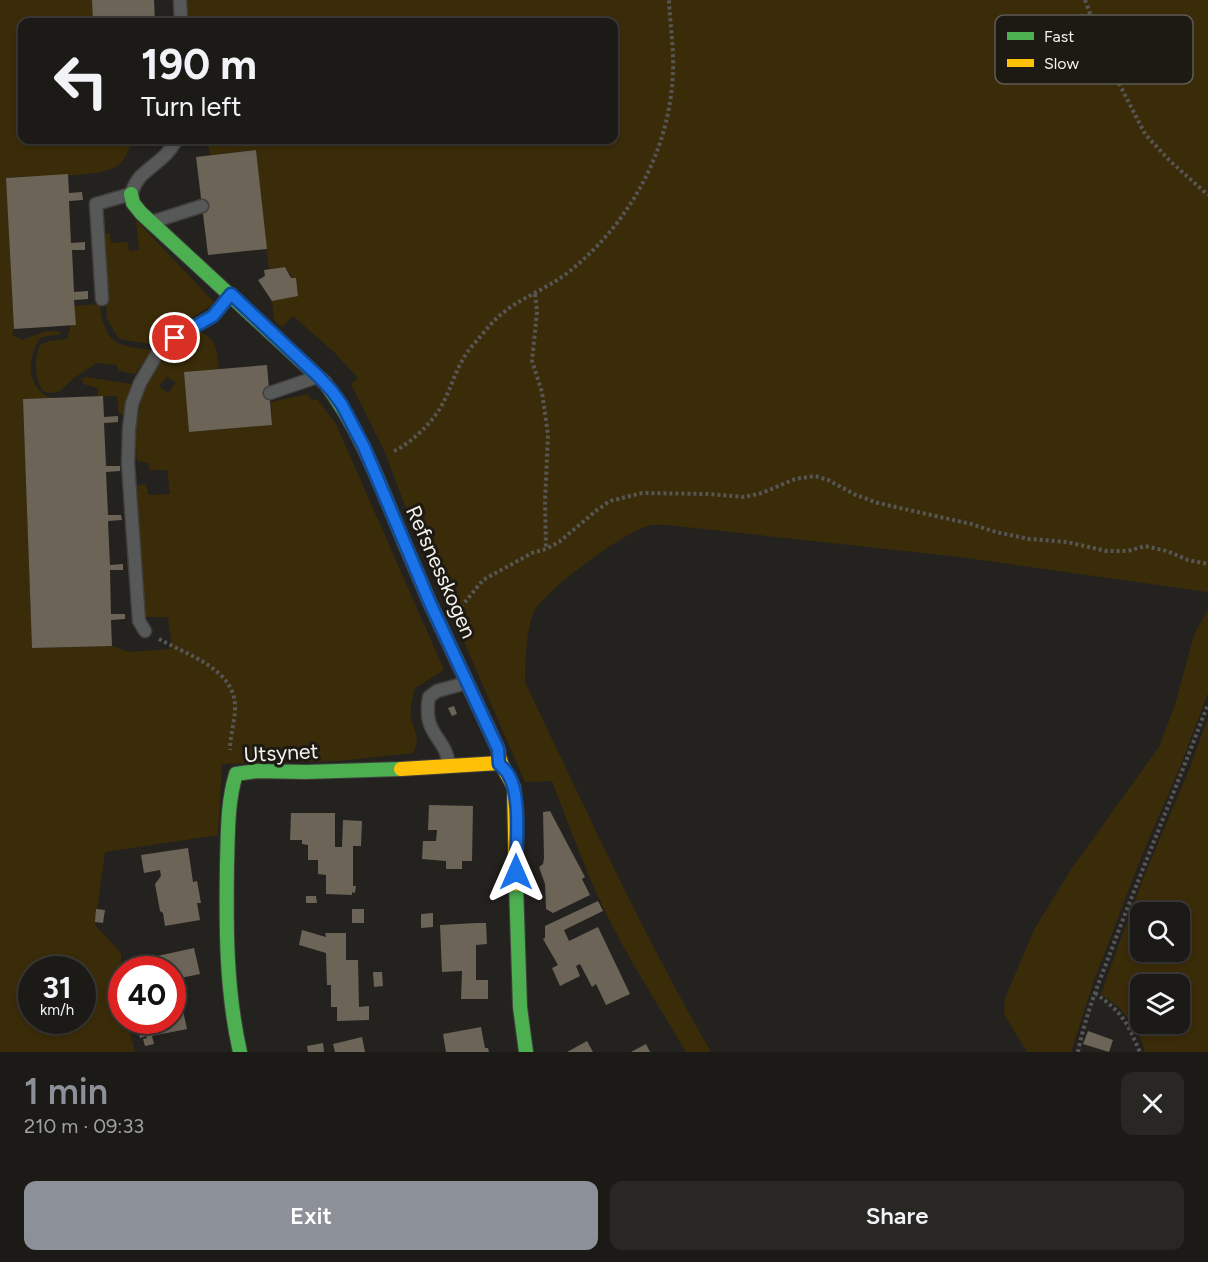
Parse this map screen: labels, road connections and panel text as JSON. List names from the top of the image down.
{
  "streets": {
    "street": ["Refsnesskogen", "Utsynet"]
  },
  "crossings": [
    ["Refsnesskogen", "Utsynet"]
  ],
  "legend": ["Fast", "Slow"],
  "page": {
    "turn": ["190 m", "Turn left"],
    "speed": "31 km/h",
    "limit": "40",
    "heading": ["1 min", "210 m · 09:33"],
    "buttons": ["Exit", "Share"]
  }
}
